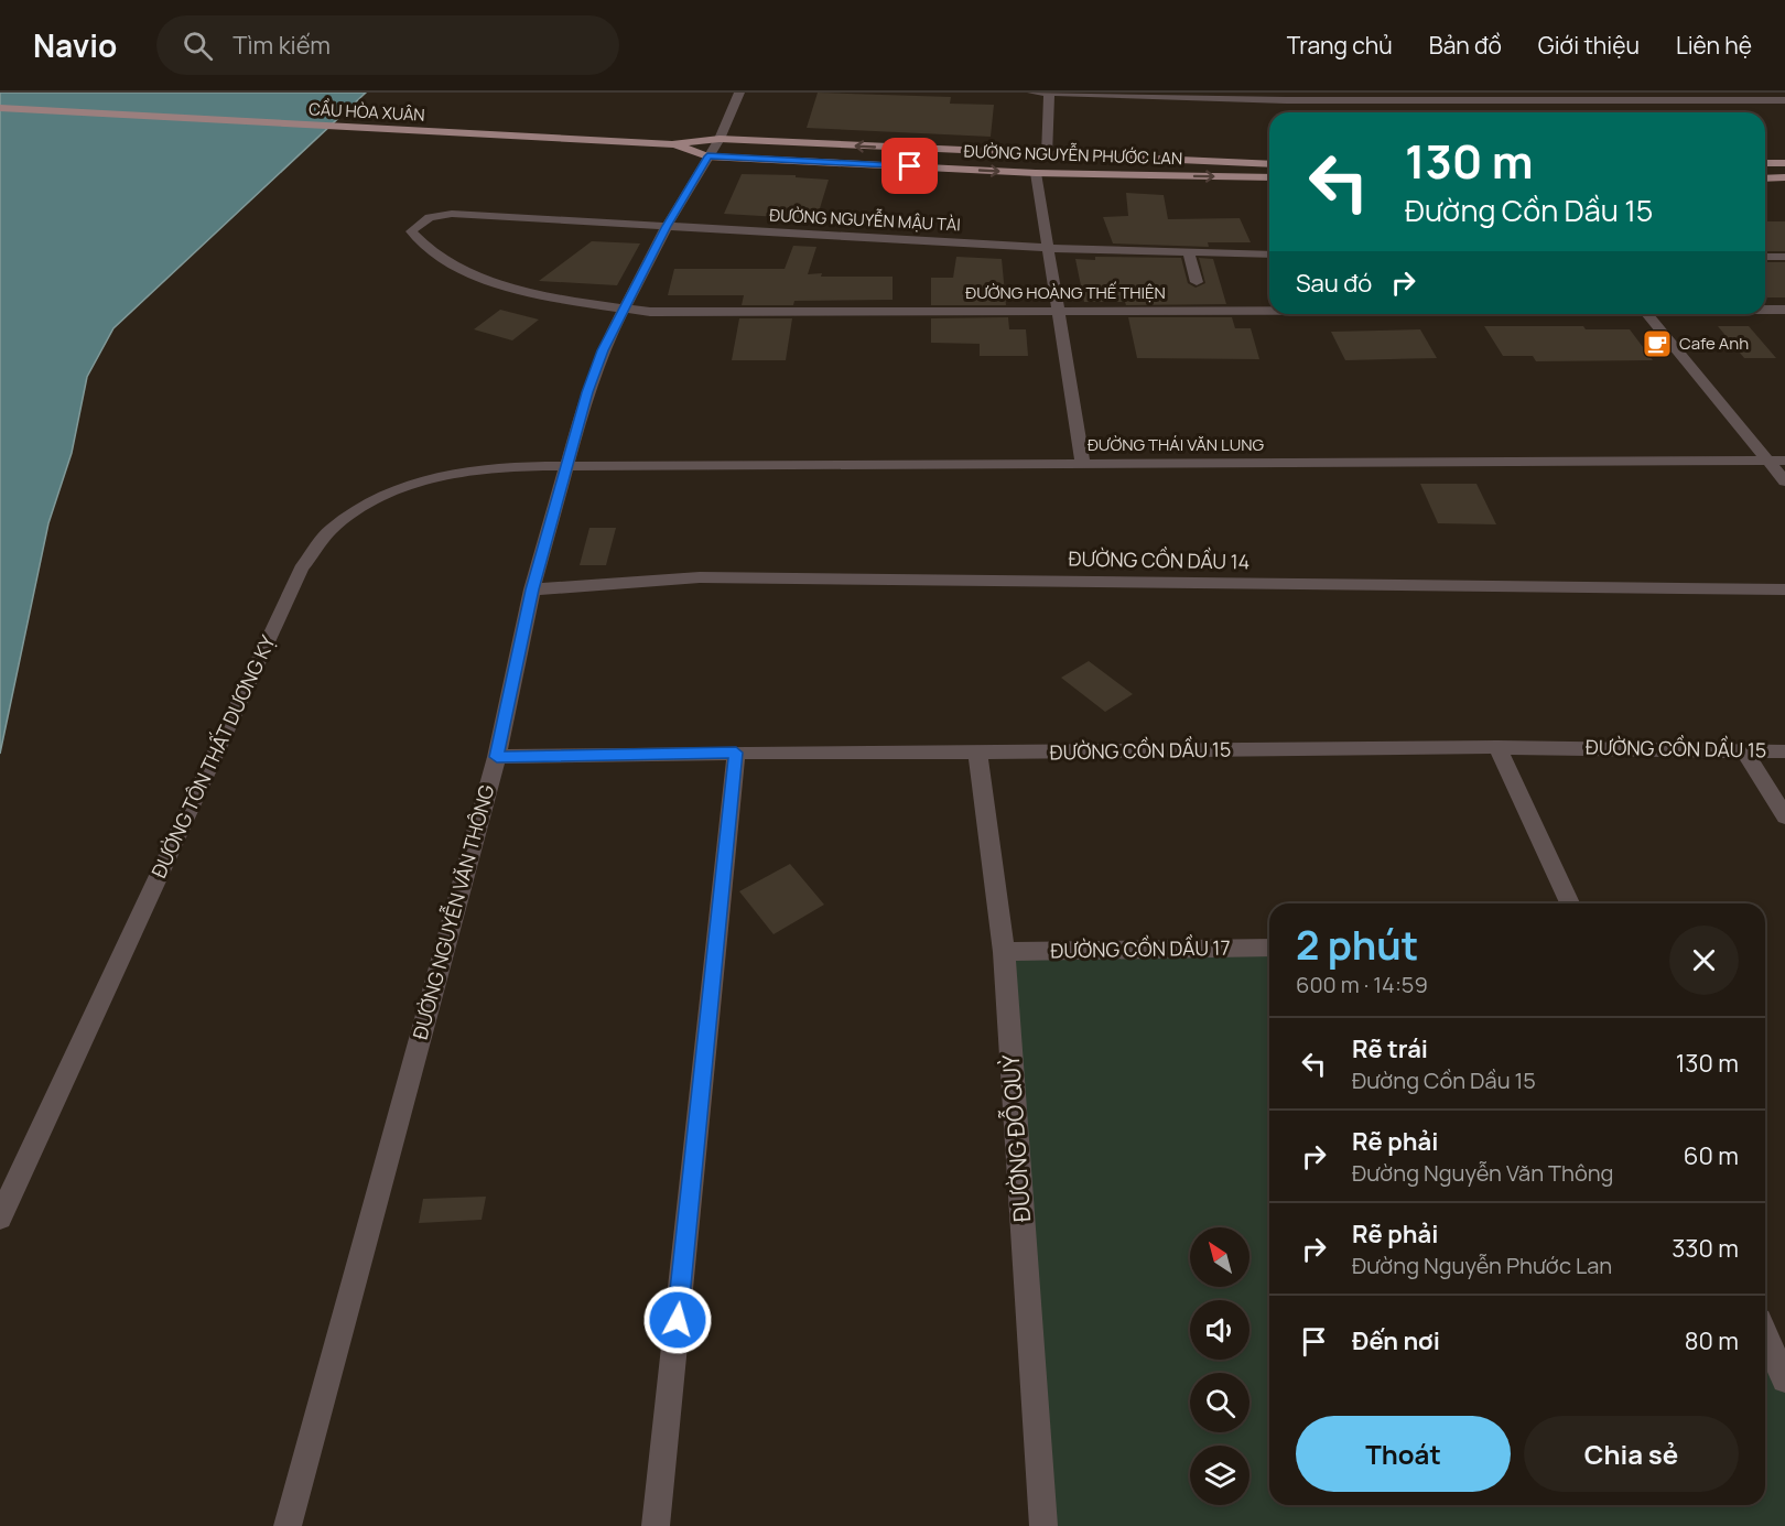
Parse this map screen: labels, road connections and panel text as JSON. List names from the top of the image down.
{
  "streets": {
    "main road": ["CẦU HÒA XUÂN", "ĐƯỜNG NGUYỄN PHƯỚC LAN"],
    "street": [
      "ĐƯỜNG NGUYỄN MẬU TÀI",
      "ĐƯỜNG HOÀNG THẾ THIỆN",
      "ĐƯỜNG THÁI VĂN LUNG",
      "ĐƯỜNG CỒN DẦU 14",
      "ĐƯỜNG CỒN DẦU 15",
      "ĐƯỜNG TÔN THẤT DƯƠNG KỴ",
      "ĐƯỜNG NGUYỄN VĂN THÔNG",
      "ĐƯỜNG CỒN DẦU 17",
      "ĐƯỜNG ĐỖ QUỲ"
    ]
  },
  "crossings": [
    ["CẦU HÒA XUÂN", "ĐƯỜNG NGUYỄN PHƯỚC LAN"],
    ["ĐƯỜNG NGUYỄN PHƯỚC LAN", "ĐƯỜNG NGUYỄN VĂN THÔNG"],
    ["ĐƯỜNG NGUYỄN MẬU TÀI", "ĐƯỜNG HOÀNG THẾ THIỆN"],
    ["ĐƯỜNG NGUYỄN MẬU TÀI", "ĐƯỜNG NGUYỄN VĂN THÔNG"],
    ["ĐƯỜNG HOÀNG THẾ THIỆN", "ĐƯỜNG NGUYỄN VĂN THÔNG"],
    ["ĐƯỜNG THÁI VĂN LUNG", "ĐƯỜNG TÔN THẤT DƯƠNG KỴ"],
    ["ĐƯỜNG THÁI VĂN LUNG", "ĐƯỜNG NGUYỄN VĂN THÔNG"],
    ["ĐƯỜNG CỒN DẦU 14", "ĐƯỜNG NGUYỄN VĂN THÔNG"],
    ["ĐƯỜNG CỒN DẦU 15", "ĐƯỜNG NGUYỄN VĂN THÔNG"],
    ["ĐƯỜNG CỒN DẦU 15", "ĐƯỜNG ĐỖ QUỲ"],
    ["ĐƯỜNG TÔN THẤT DƯƠNG KỴ", "ĐƯỜNG NGUYỄN VĂN THÔNG"],
    ["ĐƯỜNG CỒN DẦU 17", "ĐƯỜNG ĐỖ QUỲ"]
  ],
  "places": {
    "cafe": ["Cafe Anh"]
  },
  "north": "top left",
  "page": {
    "header": "Navio",
    "search": "Tìm kiếm",
    "nav": [
      "Trang chủ",
      "Bản đồ",
      "Giới thiệu",
      "Liên hệ"
    ],
    "turn": ["130 m", "Đường Cồn Dầu 15"],
    "then": "Sau đó",
    "heading": ["2 phút", "600 m · 14:59"],
    "list": [
      {
        "name": "Rẽ trái",
        "note": "Đường Cồn Dầu 15",
        "value": "130 m"
      },
      {
        "name": "Rẽ phải",
        "note": "Đường Nguyễn Văn Thông",
        "value": "60 m"
      },
      {
        "name": "Rẽ phải",
        "note": "Đường Nguyễn Phước Lan",
        "value": "330 m"
      },
      {
        "name": "Đến nơi",
        "value": "80 m"
      }
    ],
    "buttons": ["Thoát", "Chia sẻ"]
  }
}
